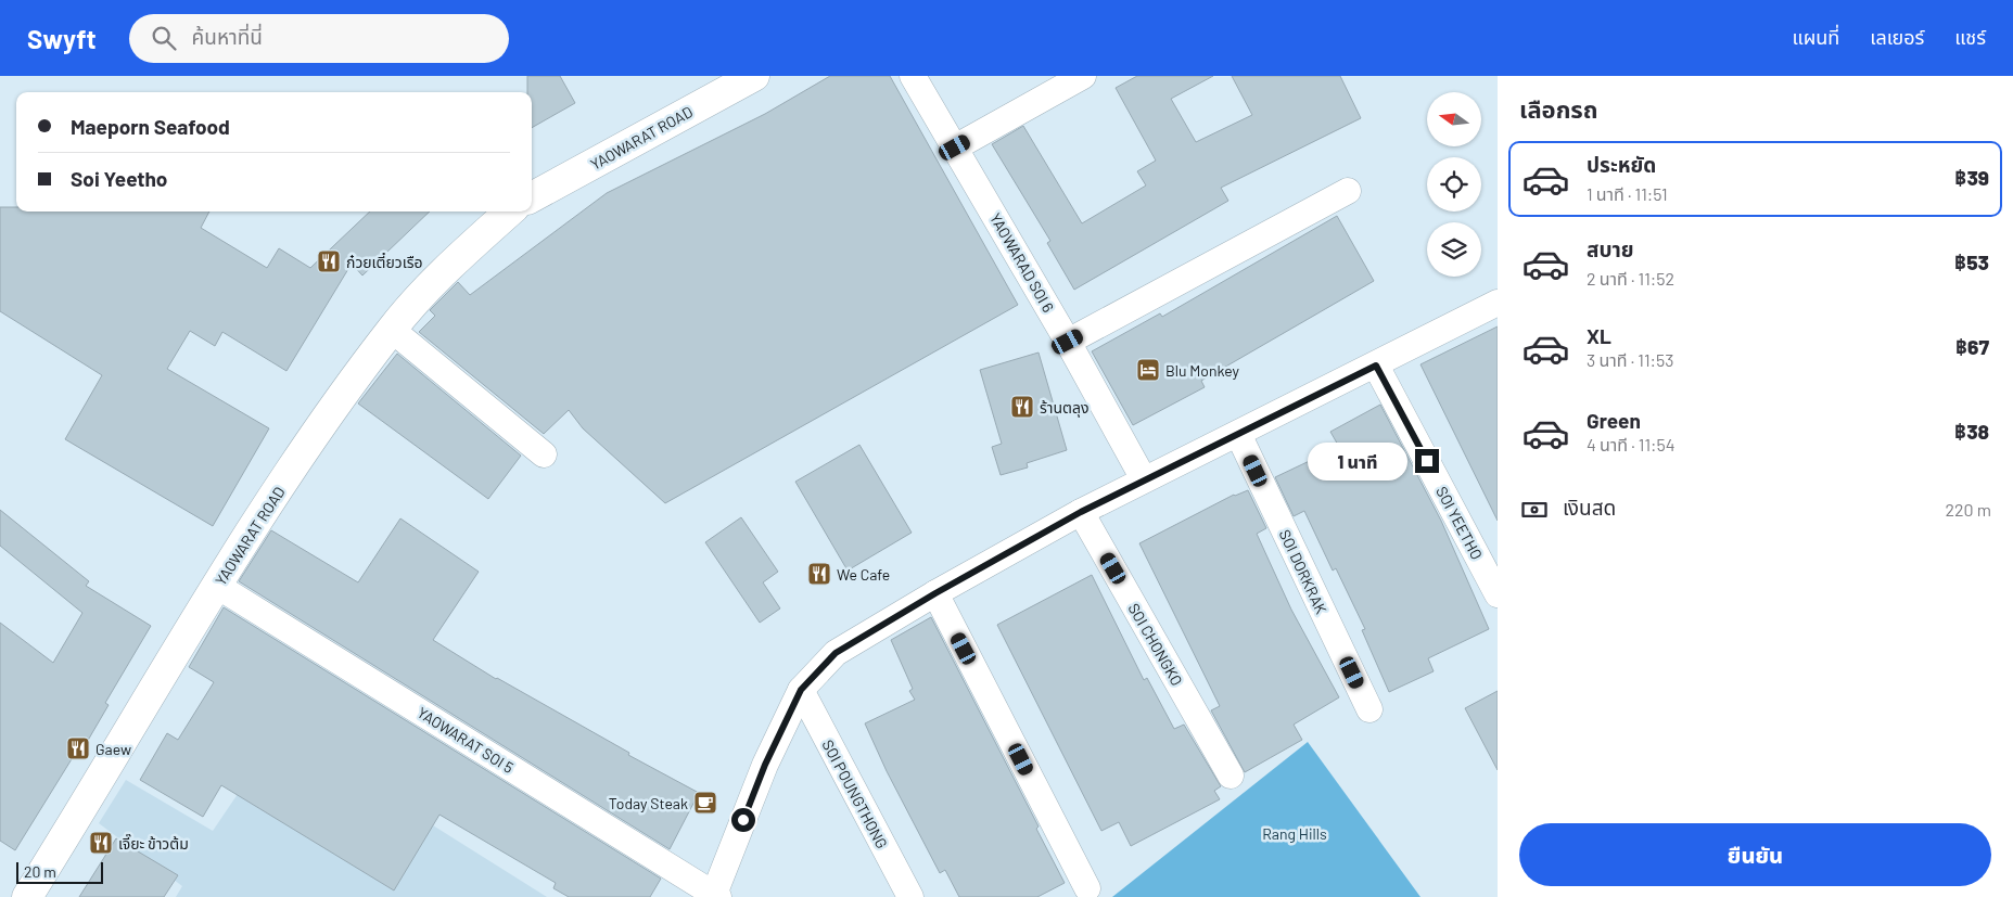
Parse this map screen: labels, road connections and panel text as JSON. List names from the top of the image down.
{
  "streets": {
    "main road": ["YAOWARAT ROAD"],
    "street": [
      "YAOWARAD SOI 6",
      "SOI YEETHO",
      "SOI DORKRAK",
      "SOI CHONGKO",
      "YAOWARAT SOI 5",
      "SOI POUNGTHONG"
    ]
  },
  "crossings": [
    ["YAOWARAT ROAD", "YAOWARAT SOI 5"]
  ],
  "parks": ["Rang Hills"],
  "places": {
    "restaurant": [
      "ก๋วยเตี๋ยวเรือ",
      "ร้านตลุง",
      "We Cafe",
      "Gaew",
      "เจี๊ยะ ข้าวต้ม"
    ],
    "hotel": ["Blu Monkey"],
    "cafe": ["Today Steak"]
  },
  "scale_bar": "20 m",
  "north": "left",
  "page": {
    "header": "Swyft",
    "search": "ค้นหาที่นี่",
    "nav": ["แผนที่", "เลเยอร์", "แชร์"],
    "heading": "เลือกรถ",
    "banner": ["Maeporn Seafood", "Soi Yeetho"],
    "list": [
      {
        "name": "ประหยัด",
        "note": "1 นาที · 11:51",
        "value": "฿39"
      },
      {
        "name": "สบาย",
        "note": "2 นาที · 11:52",
        "value": "฿53"
      },
      {
        "name": "XL",
        "note": "3 นาที · 11:53",
        "value": "฿67"
      },
      {
        "name": "Green",
        "note": "4 นาที · 11:54",
        "value": "฿38"
      }
    ],
    "bubble": "1 นาที",
    "pay": ["เงินสด", "220 m"],
    "buttons": "ยืนยัน",
    "scale": "20 m"
  }
}
